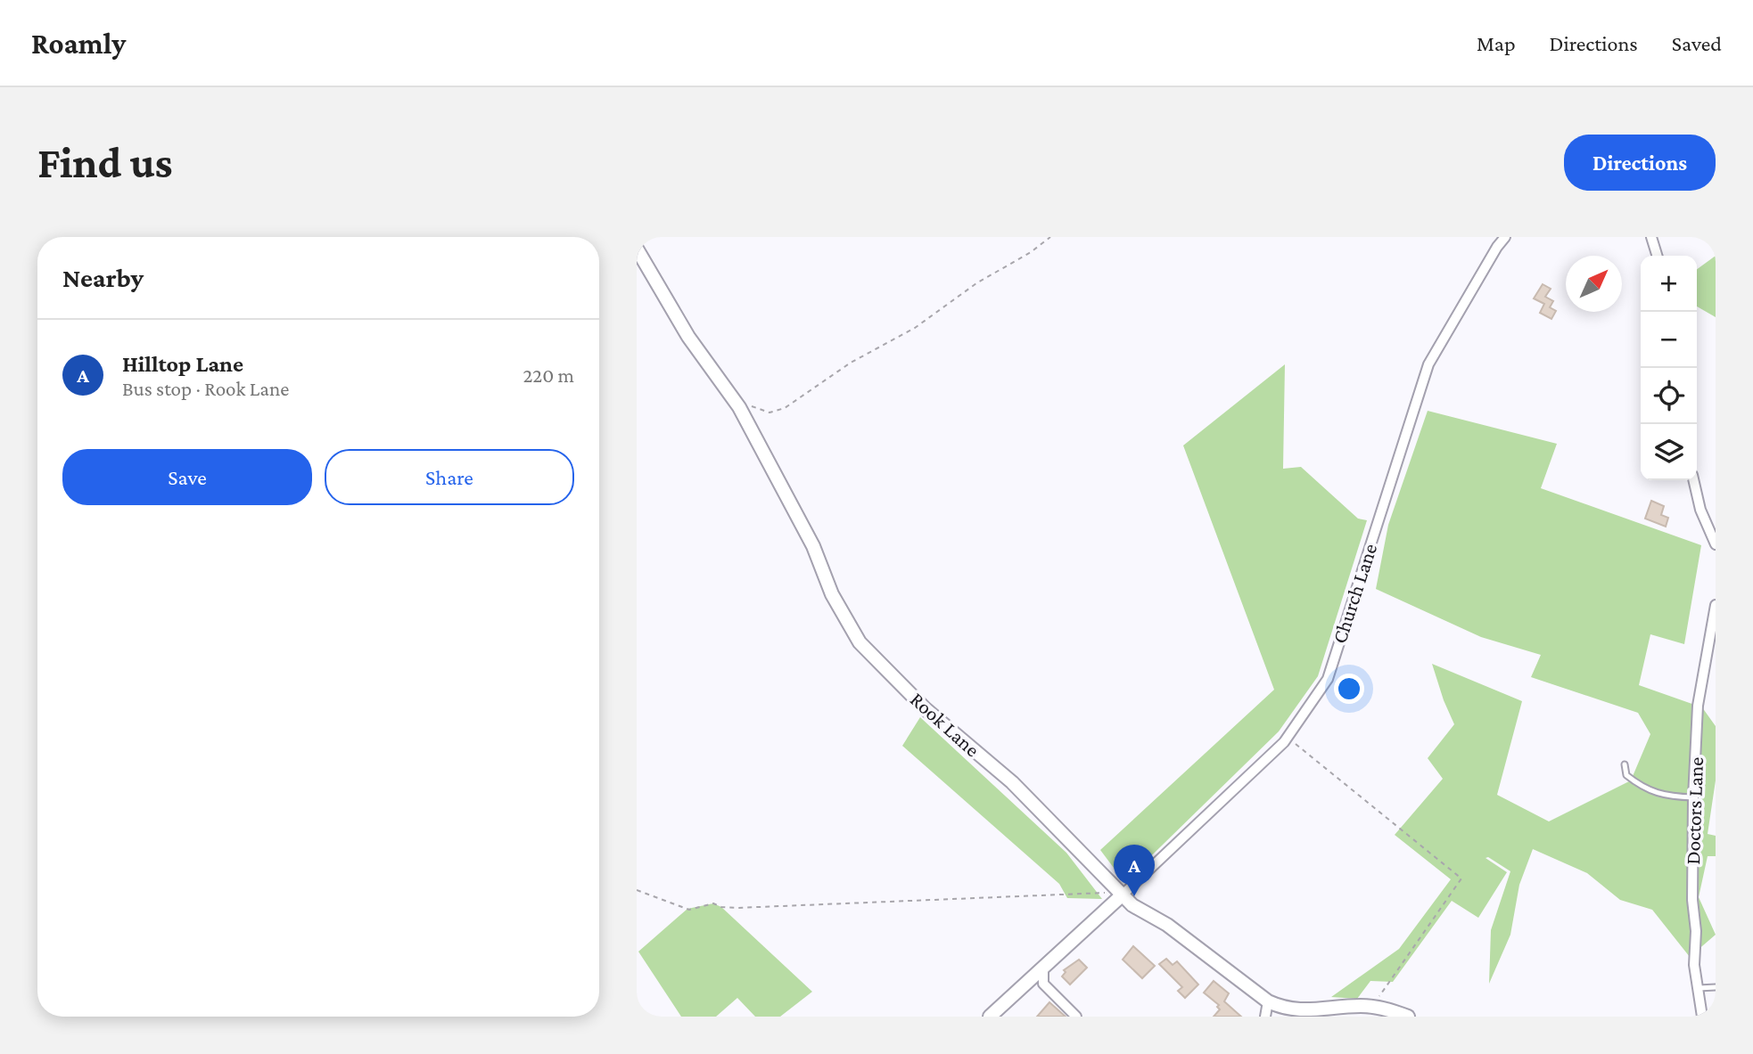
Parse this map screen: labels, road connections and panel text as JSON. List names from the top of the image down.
{
  "streets": {
    "main road": ["Rook Lane"],
    "street": ["Church Lane", "Doctors Lane"]
  },
  "crossings": [
    ["Church Lane", "Rook Lane"]
  ],
  "north": "top right",
  "page": {
    "header": "Roamly",
    "nav": ["Map", "Directions", "Saved"],
    "buttons": [
      "Directions",
      ["Save", "Share"]
    ],
    "title": "Find us",
    "heading": "Nearby",
    "map_buttons": ["+", "−"],
    "list": [
      {
        "mark": "A",
        "name": "Hilltop Lane",
        "note": "Bus stop · Rook Lane",
        "value": "220 m"
      }
    ],
    "pins": "A"
  }
}
